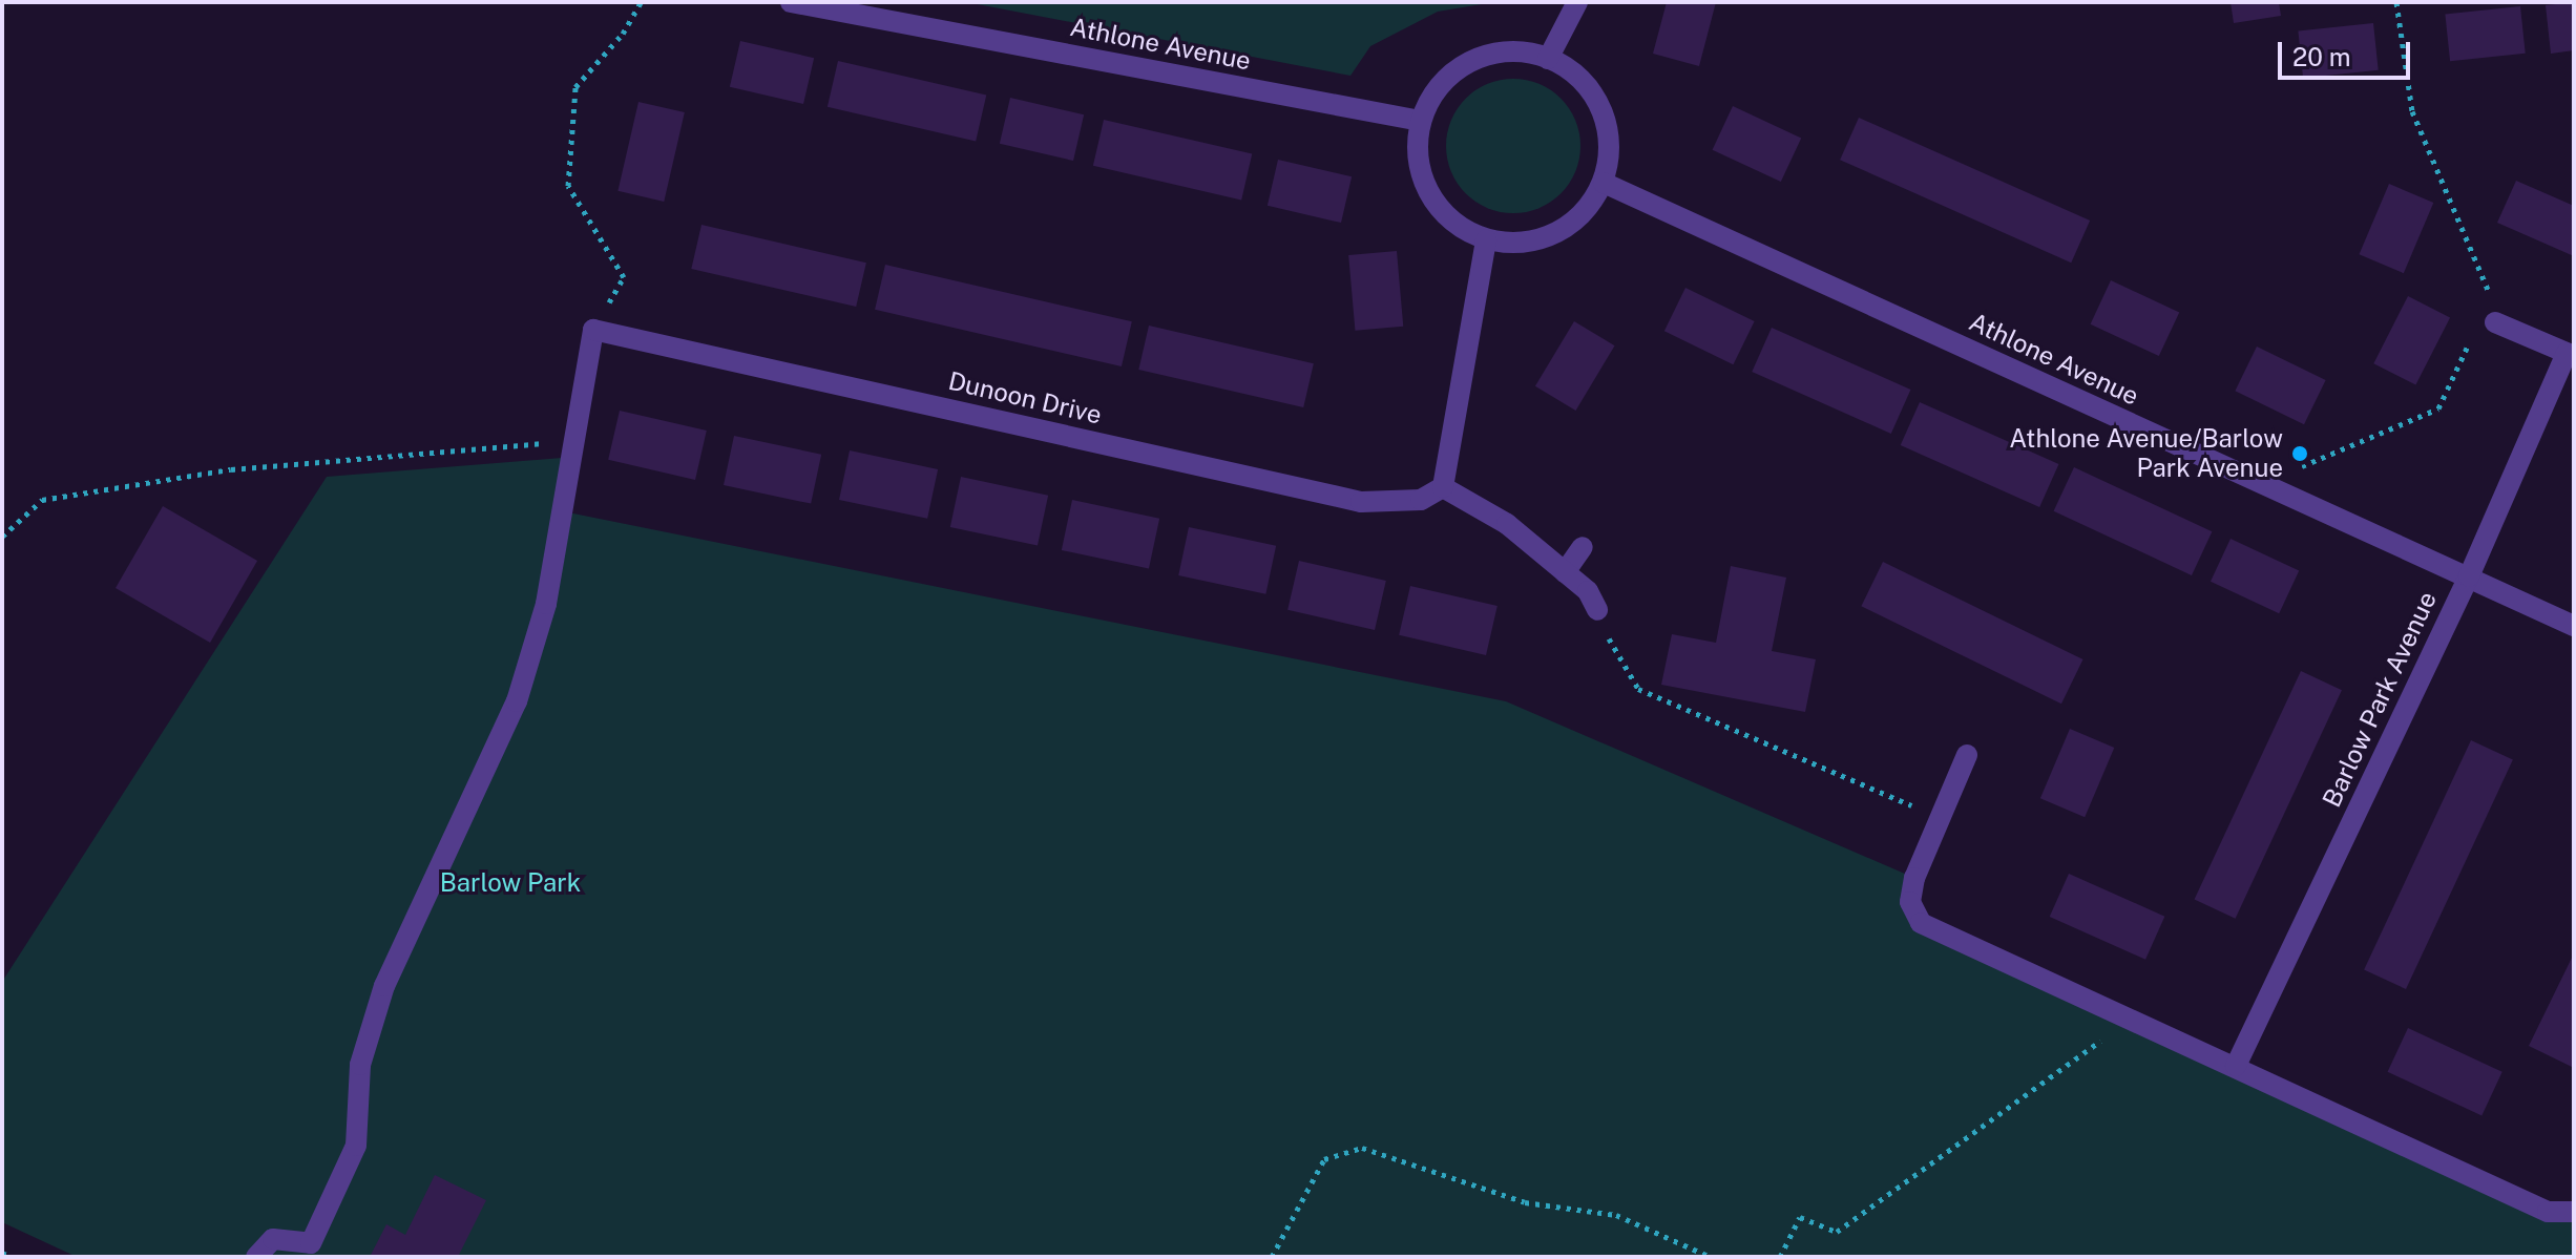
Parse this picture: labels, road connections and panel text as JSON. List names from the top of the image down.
{
  "streets": {
    "street": ["Athlone Avenue", "Dunoon Drive", "Barlow Park Avenue"]
  },
  "crossings": [
    ["Athlone Avenue", "Barlow Park Avenue"]
  ],
  "parks": ["Barlow Park"],
  "places": ["Athlone Avenue/Barlow Park Avenue"],
  "scale_bar": "20 m"
}
